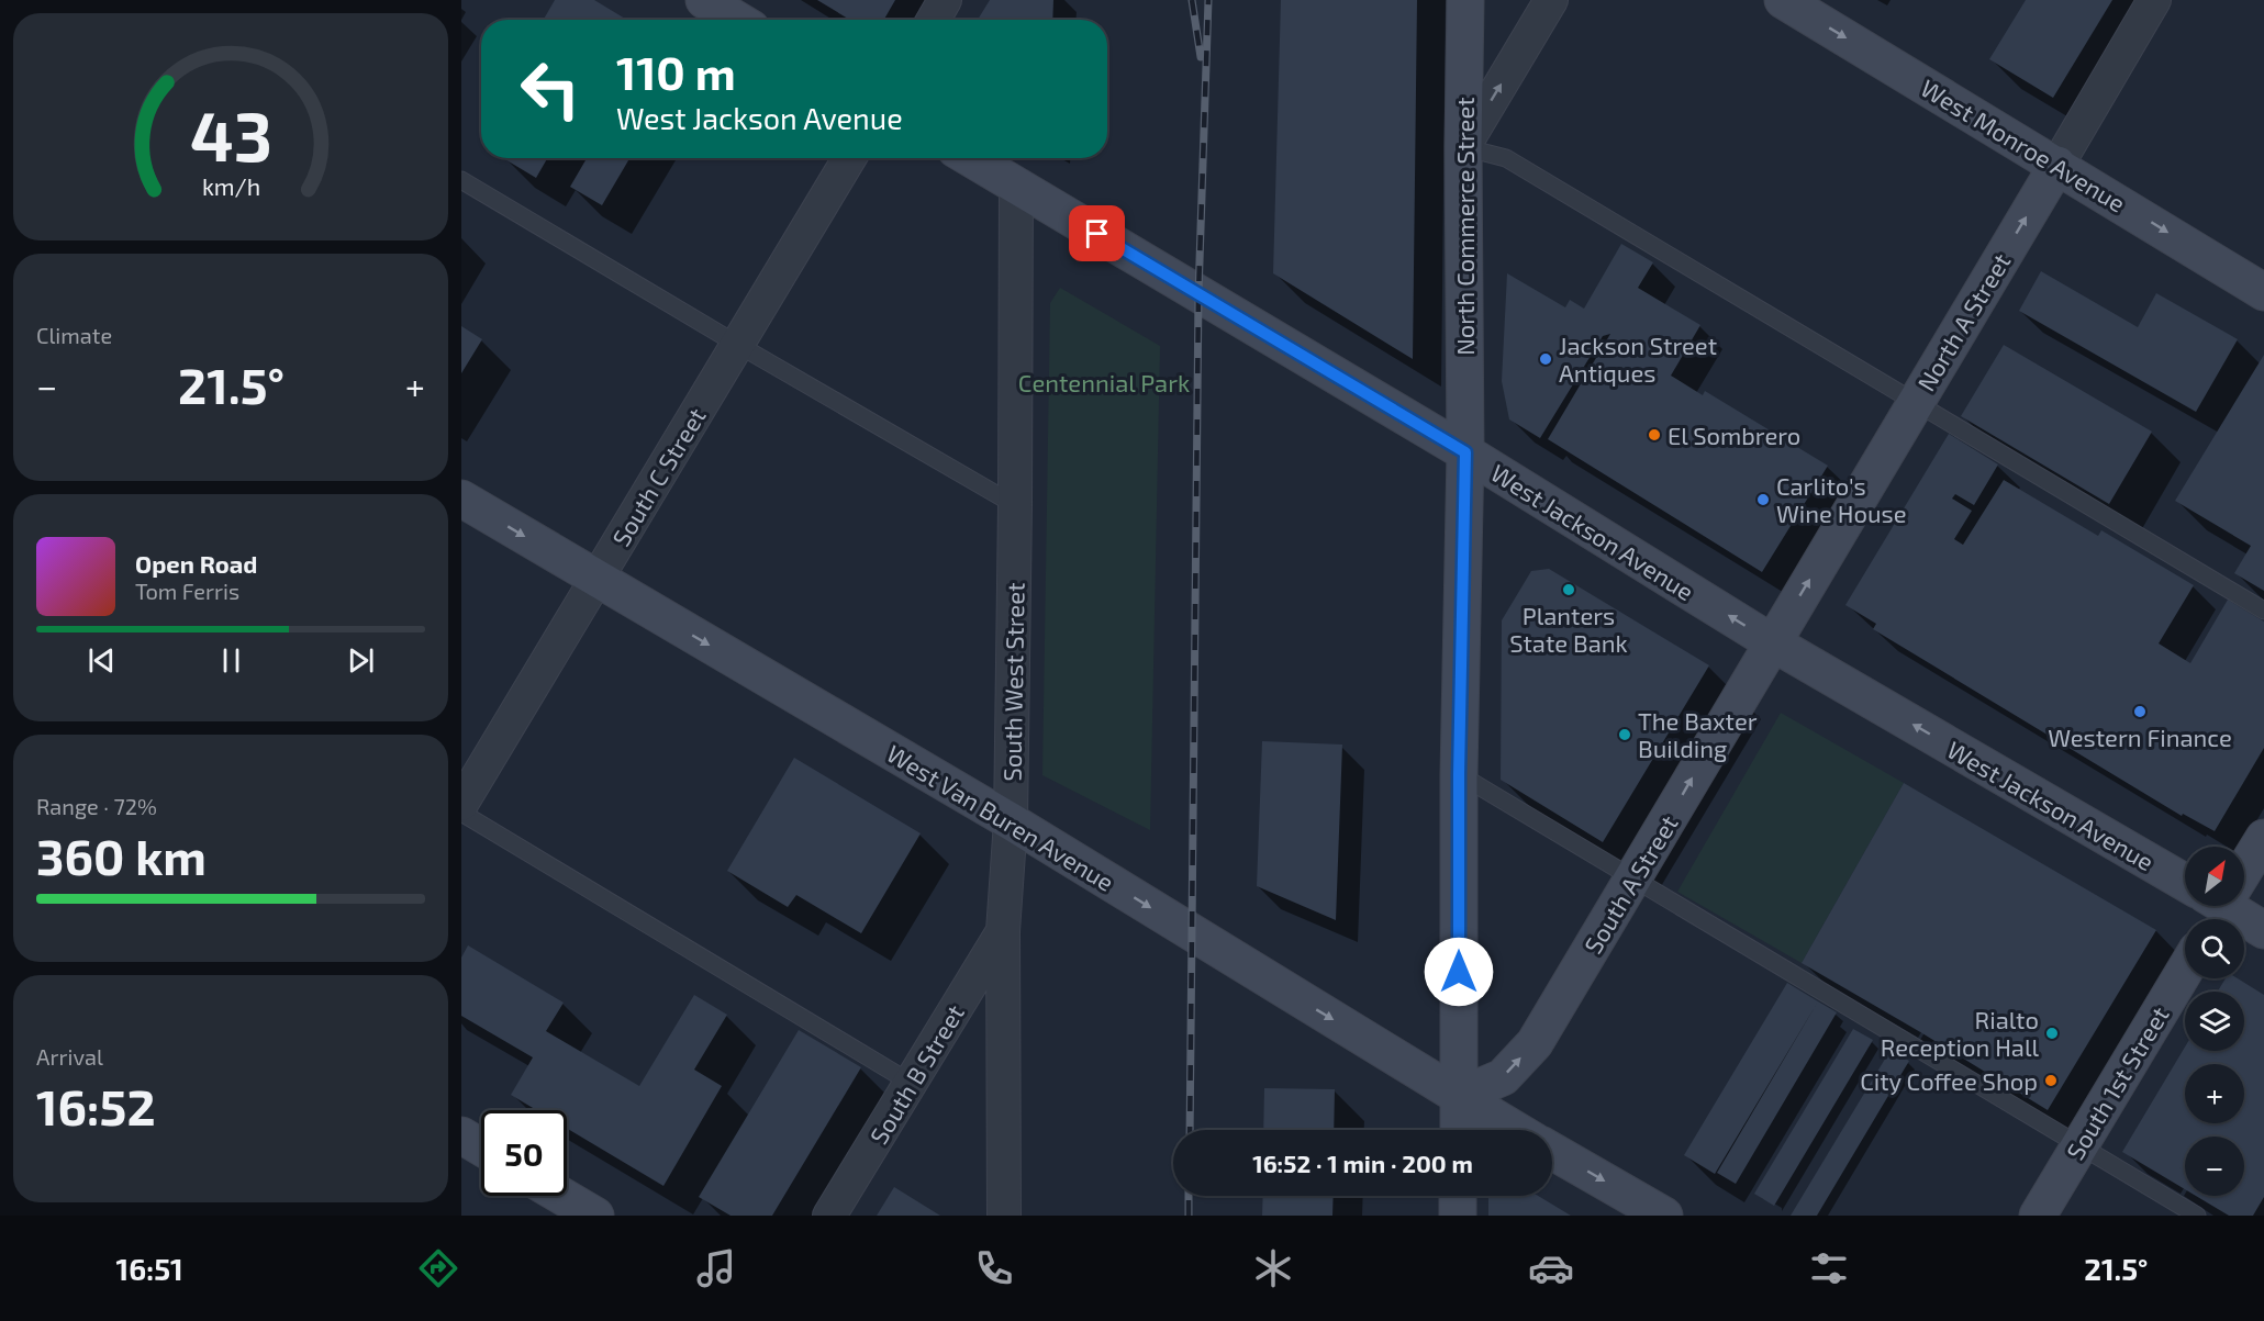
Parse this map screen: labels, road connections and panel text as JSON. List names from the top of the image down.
{
  "streets": {
    "street": [
      "West Monroe Avenue",
      "North Commerce Street",
      "North A Street",
      "South C Street",
      "West Jackson Avenue",
      "South West Street",
      "West Van Buren Avenue",
      "South A Street",
      "South B Street",
      "South 1st Street"
    ]
  },
  "crossings": [
    ["West Monroe Avenue", "North A Street"],
    ["North Commerce Street", "West Jackson Avenue"],
    ["North Commerce Street", "West Van Buren Avenue"],
    ["North Commerce Street", "South A Street"],
    ["North A Street", "West Jackson Avenue"],
    ["North A Street", "South A Street"],
    ["South C Street", "West Van Buren Avenue"],
    ["West Jackson Avenue", "South West Street"],
    ["West Jackson Avenue", "South A Street"],
    ["South West Street", "West Van Buren Avenue"],
    ["South West Street", "South B Street"],
    ["West Van Buren Avenue", "South A Street"]
  ],
  "one_way": [
    "West Monroe Avenue",
    "North A Street",
    "West Jackson Avenue",
    "West Van Buren Avenue",
    "South A Street"
  ],
  "parks": ["Centennial Park"],
  "places": [
    "Jackson Street Antiques",
    "El Sombrero",
    "Carlito's Wine House",
    "Planters State Bank",
    "Western Finance",
    "The Baxter Building",
    "Rialto Reception Hall",
    "City Coffee Shop"
  ],
  "north": "top right",
  "page": {
    "turn": ["110 m", "West Jackson Avenue"],
    "tile": [
      "Climate",
      ["Range · 72%", "360 km"],
      ["Arrival", "16:52"]
    ],
    "heat": ["−", "21.5°", "+"],
    "song": ["Open Road", "Tom Ferris"],
    "map_buttons": ["+", "−"],
    "limit": "50",
    "trip": "16:52 · 1 min · 200 m",
    "tabs": ["16:51", "21.5°"],
    "gauge": ["43", "km/h"]
  }
}
